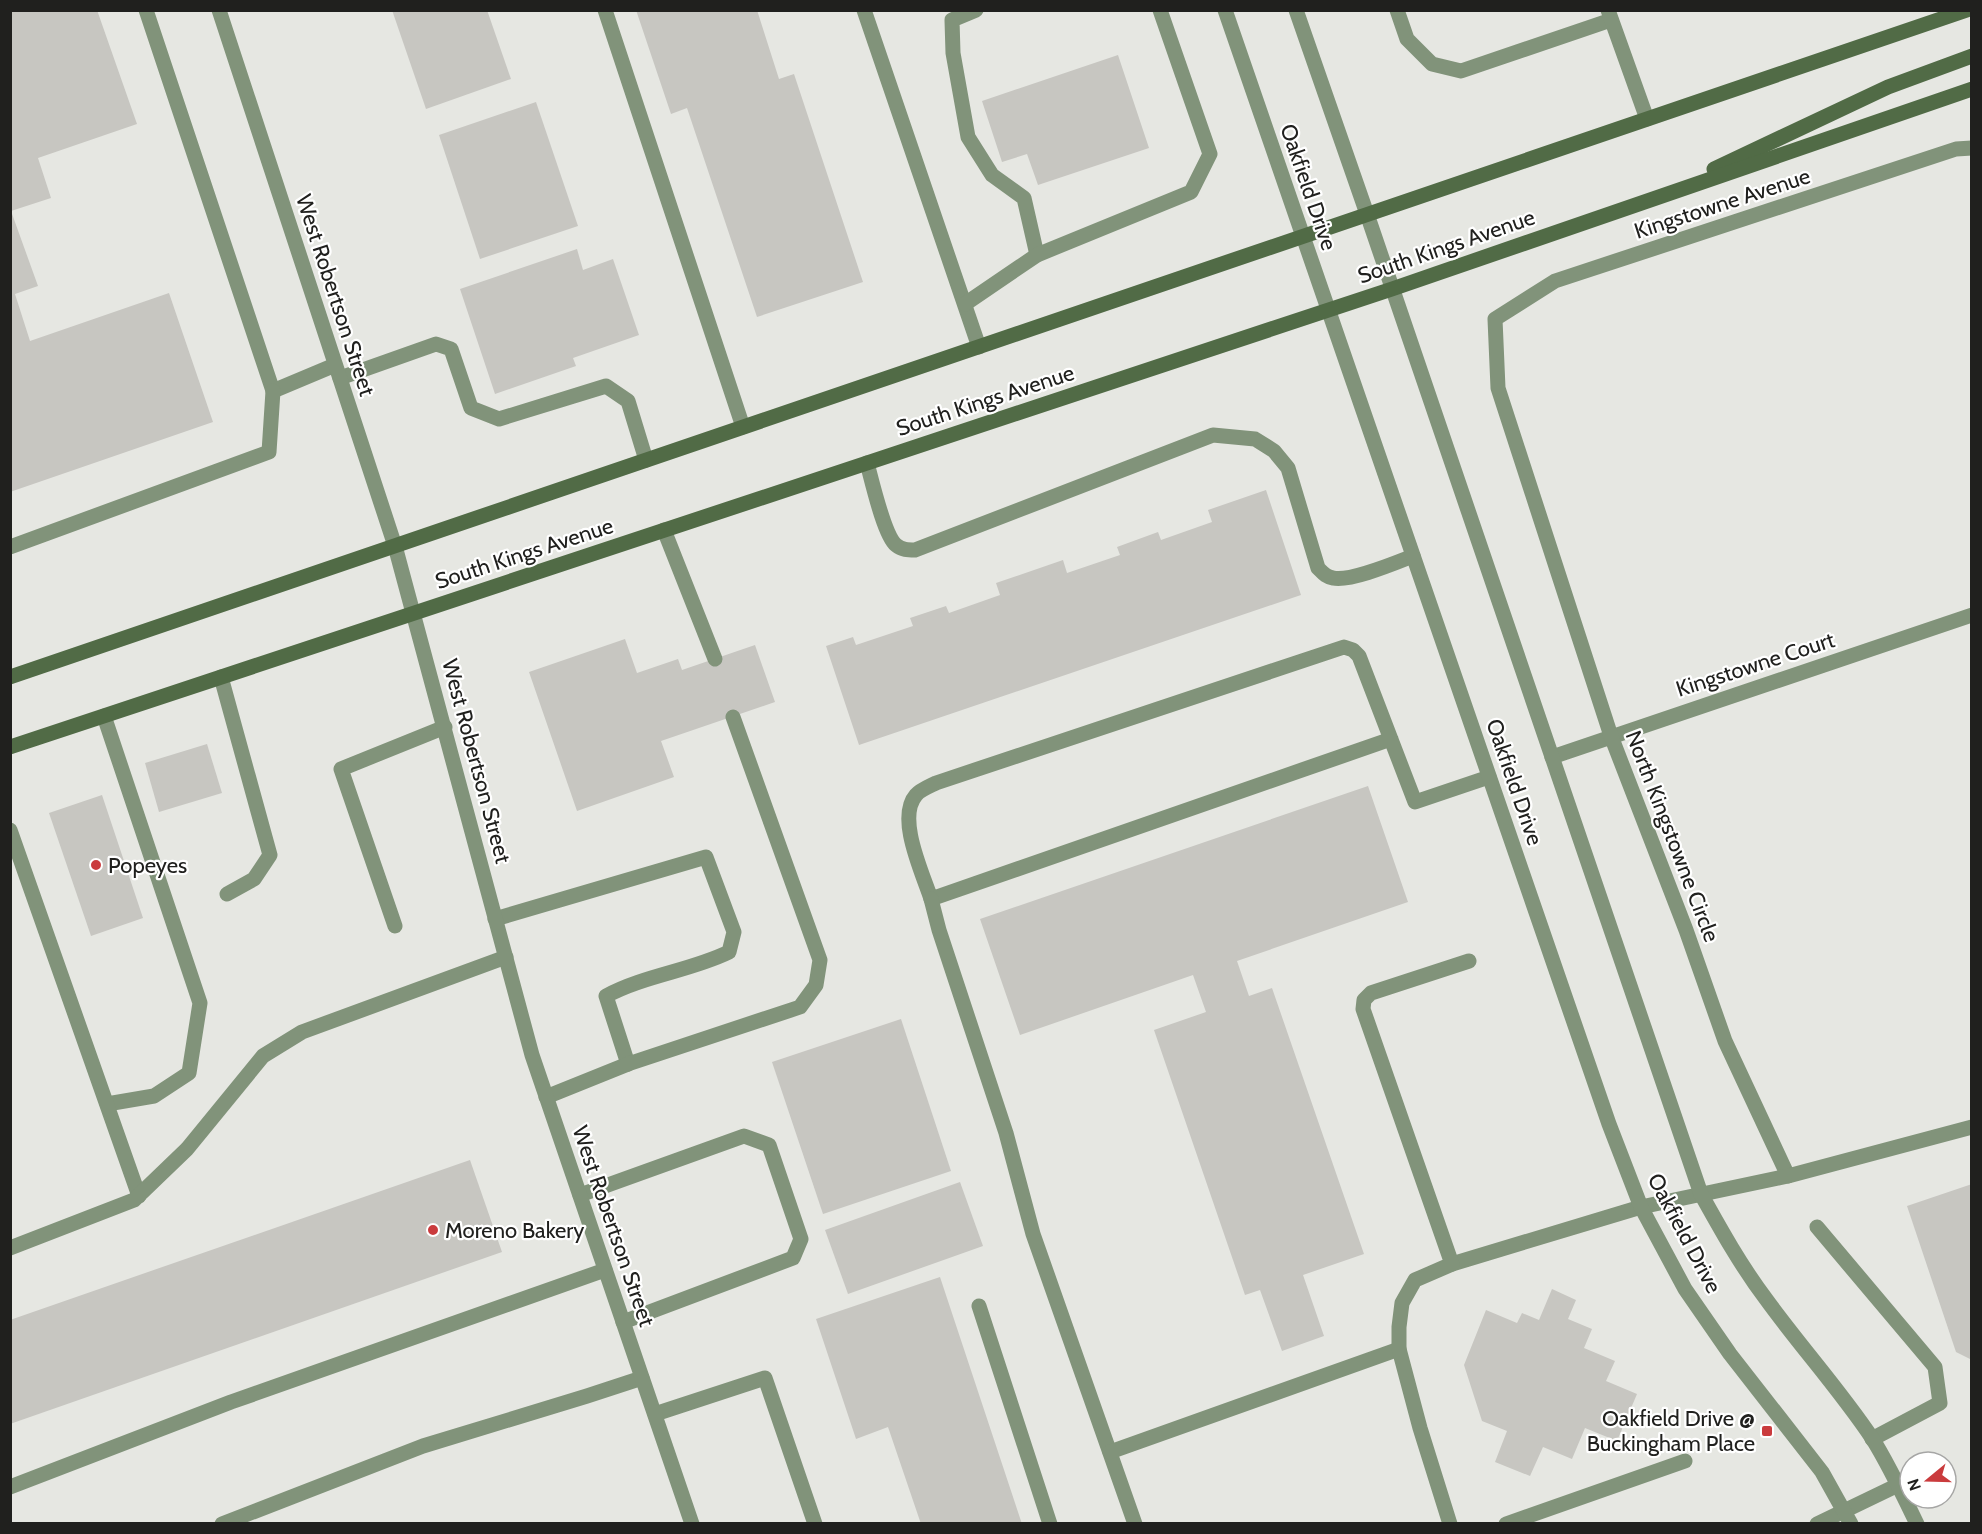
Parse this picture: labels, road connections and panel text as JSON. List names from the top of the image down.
{
  "streets": {
    "main road": ["South Kings Avenue"],
    "street": [
      "Oakfield Drive",
      "Kingstowne Avenue",
      "West Robertson Street",
      "Kingstowne Court",
      "North Kingstowne Circle"
    ]
  },
  "crossings": [
    ["Oakfield Drive", "South Kings Avenue"],
    ["Oakfield Drive", "Kingstowne Court"],
    ["Kingstowne Avenue", "North Kingstowne Circle"],
    ["South Kings Avenue", "West Robertson Street"],
    ["Kingstowne Court", "North Kingstowne Circle"]
  ],
  "places": {
    "other": ["Popeyes", "Moreno Bakery"],
    "transit": ["Oakfield Drive @ Buckingham Place"]
  },
  "north": "left"
}
